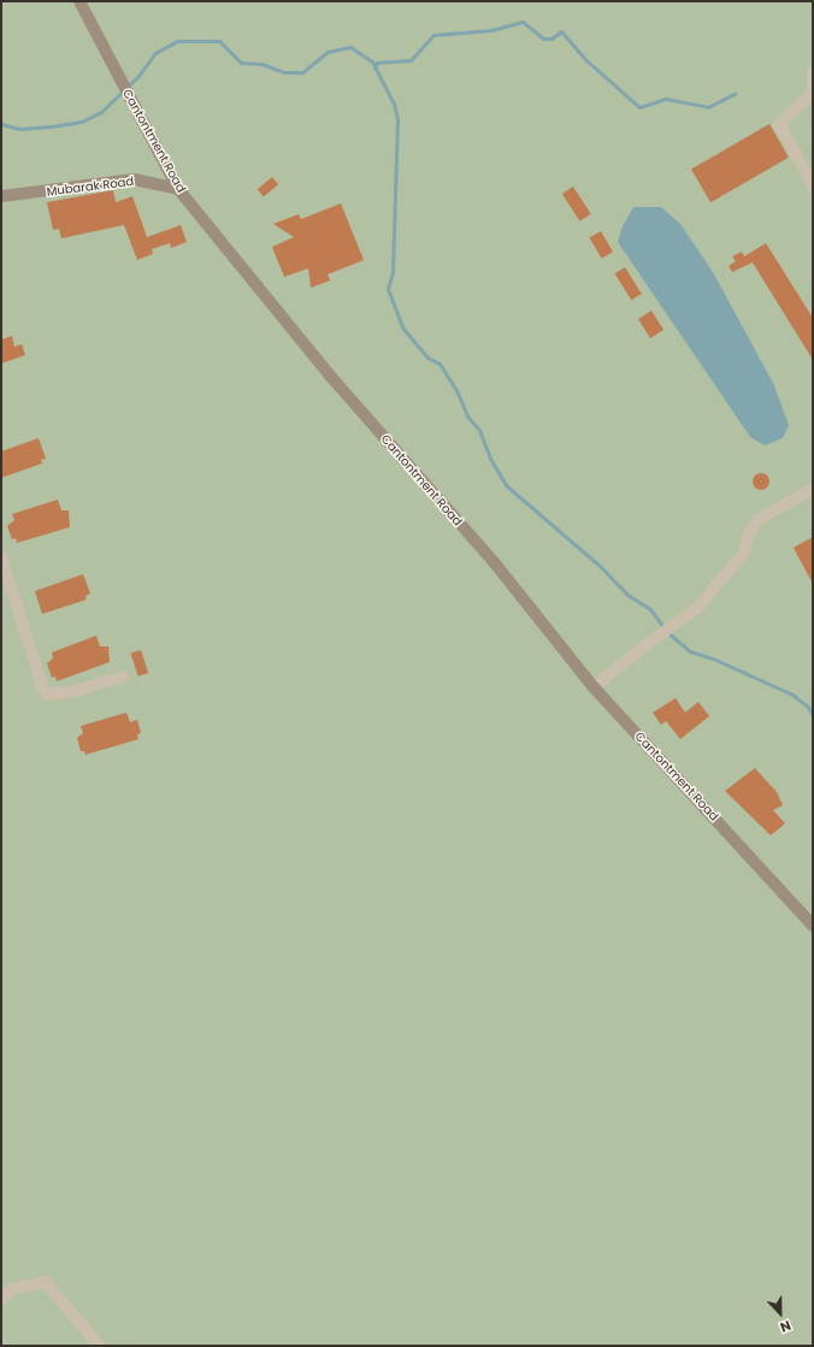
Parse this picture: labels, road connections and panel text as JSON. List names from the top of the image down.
{
  "streets": {
    "street": ["Cantontment Road", "Mubarak Road"]
  },
  "crossings": [
    ["Cantontment Road", "Mubarak Road"]
  ],
  "north": "bottom"
}
